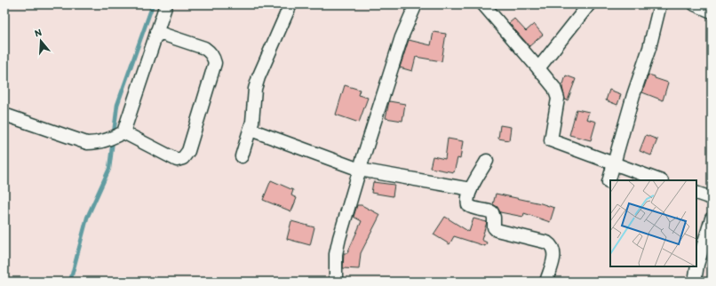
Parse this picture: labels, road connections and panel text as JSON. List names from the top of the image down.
{
  "north": "top"
}
